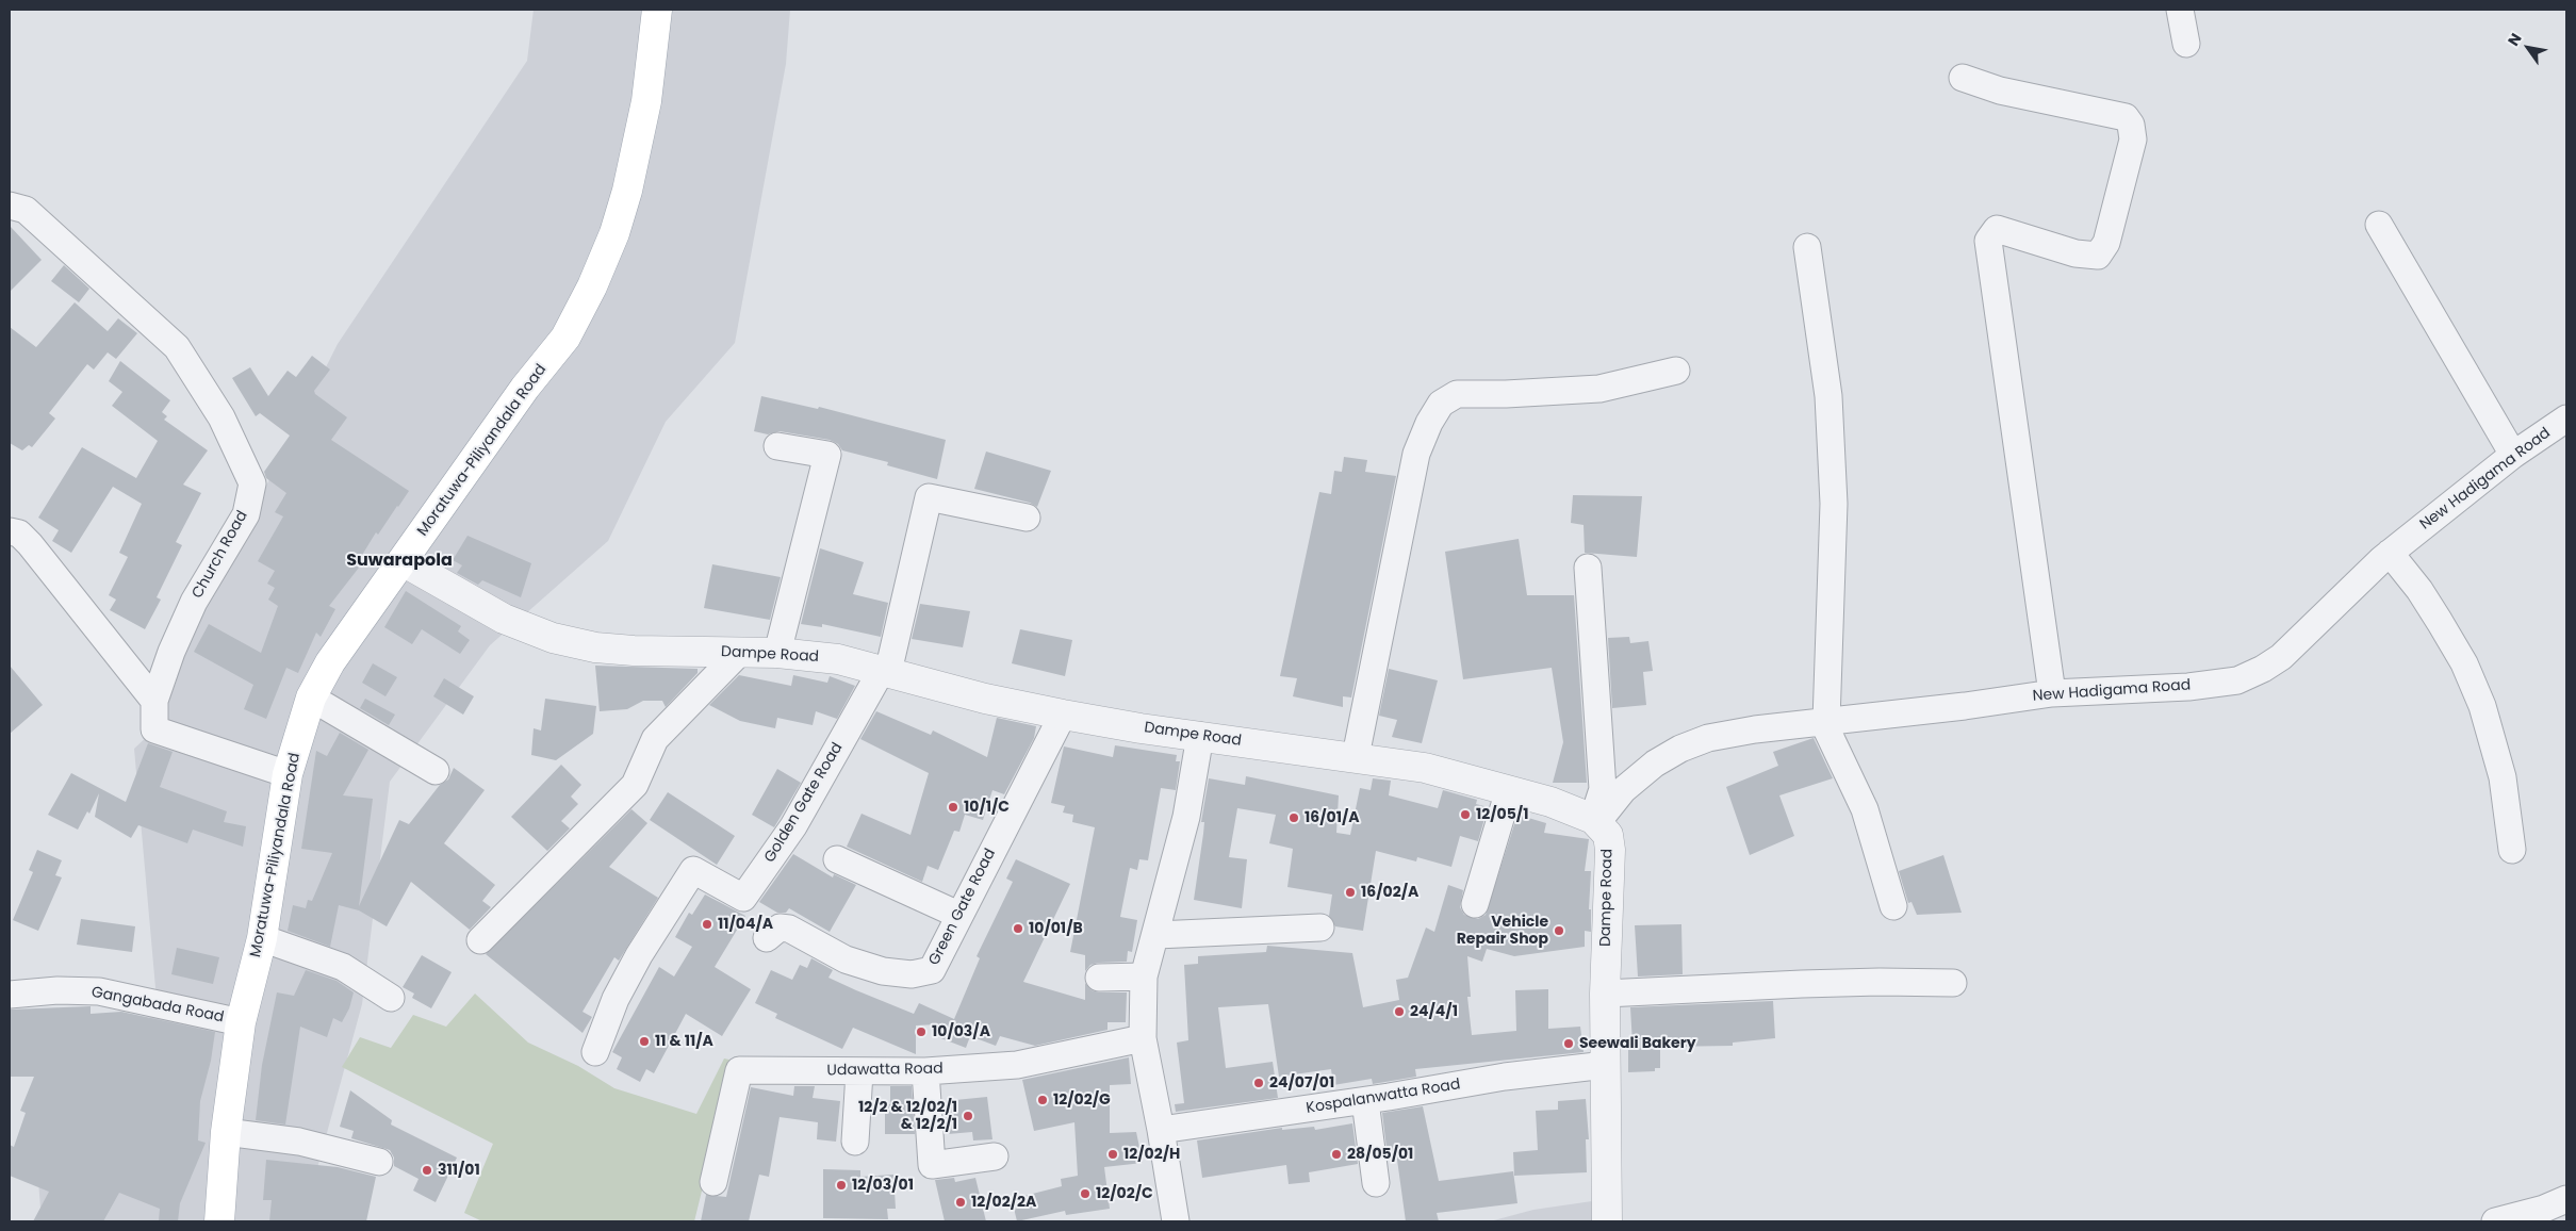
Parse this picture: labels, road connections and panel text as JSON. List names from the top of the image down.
{
  "streets": {
    "main road": ["Moratuwa-Piliyandala Road"],
    "street": [
      "New Hadigama Road",
      "Church Road",
      "Dampe Road",
      "Golden Gate Road",
      "Green Gate Road",
      "Gangabada Road",
      "Udawatta Road",
      "Kospalanwatta Road"
    ]
  },
  "crossings": [
    ["Moratuwa-Piliyandala Road", "Church Road"],
    ["Moratuwa-Piliyandala Road", "Dampe Road"],
    ["Moratuwa-Piliyandala Road", "Gangabada Road"],
    ["New Hadigama Road", "Dampe Road"],
    ["Dampe Road", "Golden Gate Road"],
    ["Dampe Road", "Green Gate Road"],
    ["Dampe Road", "Kospalanwatta Road"]
  ],
  "districts": ["Suwarapola"],
  "places": [
    "10/1/C",
    "12/05/1",
    "16/01/A",
    "16/02/A",
    "11/04/A",
    "10/01/B",
    "Vehicle Repair Shop",
    "24/4/1",
    "10/03/A",
    "11 & 11/A",
    "Seewali Bakery",
    "24/07/01",
    "12/02/G",
    "12/2 & 12/02/1 & 12/2/1",
    "12/02/H",
    "28/05/01",
    "311/01",
    "12/03/01",
    "12/02/C",
    "12/02/2A"
  ],
  "north": "top left"
}
